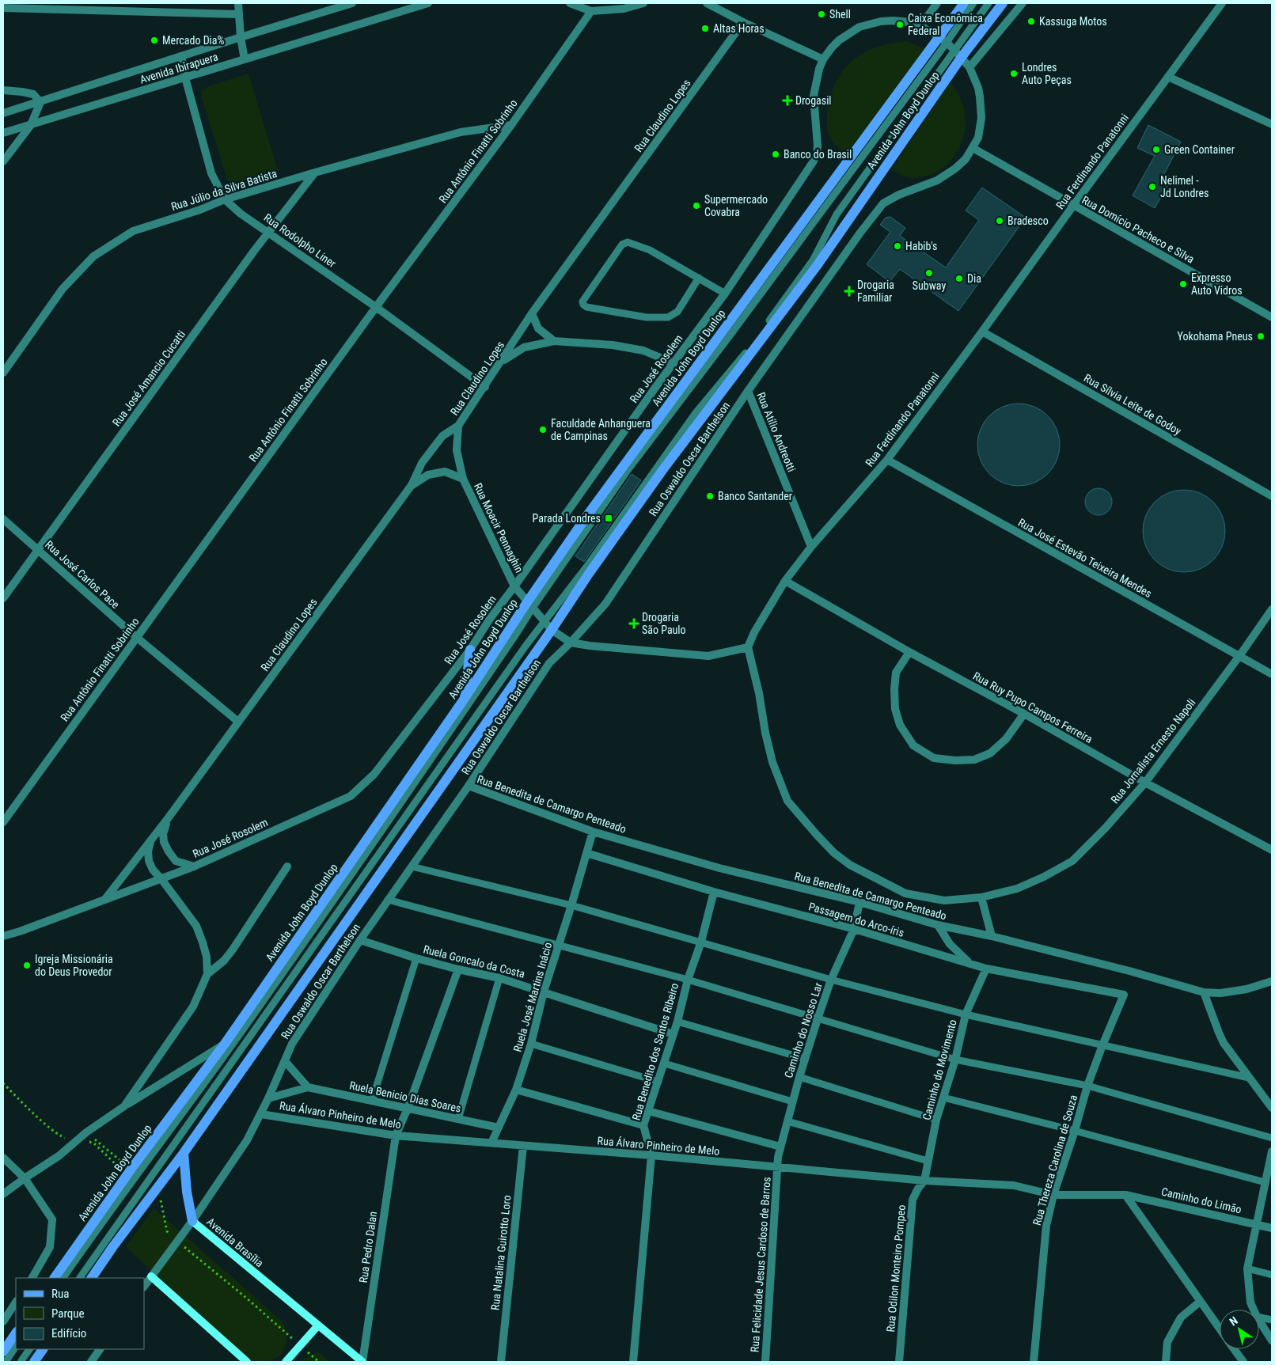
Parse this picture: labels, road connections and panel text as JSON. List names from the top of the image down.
{
  "streets": {
    "main road": ["Avenida John Boyd Dunlop", "Avenida Brasília"],
    "street": [
      "Avenida Ibirapuera",
      "Rua Claudino Lopes",
      "Rua Antônio Finatti Sobrinho",
      "Rua Ferdinando Panatonni",
      "Rua Júlio da Silva Batista",
      "Rua Domício Pacheco e Silva",
      "Rua Rodolpho Liner",
      "Rua José Rosolem",
      "Rua José Amancio Cucatti",
      "Rua Sílvia Leite de Godoy",
      "Rua Atílio Andreotti",
      "Rua Oswaldo Oscar Barthelson",
      "Rua Moacir Pennaghin",
      "Rua José Estevão Teixeira Mendes",
      "Rua José Carlos Pace",
      "Rua Ruy Pupo Campos Ferreira",
      "Rua Jornalista Ernesto Napoli",
      "Rua Benedita de Camargo Penteado",
      "Passagem do Arco-íris",
      "Ruela Goncalo da Costa",
      "Ruela José Martins Inácio",
      "Caminho do Nosso Lar",
      "Rua Benedito dos Santos Ribeiro",
      "Caminho do Movimento",
      "Ruela Benicio Dias Soares",
      "Rua Álvaro Pinheiro de Melo",
      "Rua Thereza Carolina de Souza",
      "Caminho do Limão",
      "Rua Pedro Dalan",
      "Rua Natalina Guirotto Loro",
      "Rua Felicidade Jesus Cardoso de Barros",
      "Rua Odilon Monteiro Pompeo"
    ]
  },
  "crossings": [
    ["Avenida Ibirapuera", "Rua Rodolpho Liner"],
    ["Rua Claudino Lopes", "Rua Rodolpho Liner"],
    ["Rua Claudino Lopes", "Rua José Rosolem"],
    ["Rua Claudino Lopes", "Rua Moacir Pennaghin"],
    ["Rua Claudino Lopes", "Rua José Carlos Pace"],
    ["Avenida John Boyd Dunlop", "Rua Moacir Pennaghin"],
    ["Rua Antônio Finatti Sobrinho", "Rua Júlio da Silva Batista"],
    ["Rua Antônio Finatti Sobrinho", "Rua Rodolpho Liner"],
    ["Rua Antônio Finatti Sobrinho", "Rua José Carlos Pace"],
    ["Rua Ferdinando Panatonni", "Rua Domício Pacheco e Silva"],
    ["Rua Ferdinando Panatonni", "Rua Sílvia Leite de Godoy"],
    ["Rua Ferdinando Panatonni", "Rua Atílio Andreotti"],
    ["Rua Ferdinando Panatonni", "Rua José Estevão Teixeira Mendes"],
    ["Rua Ferdinando Panatonni", "Rua Ruy Pupo Campos Ferreira"],
    ["Rua Ferdinando Panatonni", "Rua Jornalista Ernesto Napoli"],
    ["Rua Júlio da Silva Batista", "Rua Rodolpho Liner"],
    ["Rua Júlio da Silva Batista", "Rua José Amancio Cucatti"],
    ["Rua Domício Pacheco e Silva", "Rua Oswaldo Oscar Barthelson"],
    ["Rua Rodolpho Liner", "Rua José Amancio Cucatti"],
    ["Rua José Rosolem", "Rua Moacir Pennaghin"],
    ["Rua José Amancio Cucatti", "Rua José Carlos Pace"],
    ["Rua Atílio Andreotti", "Rua Oswaldo Oscar Barthelson"],
    ["Rua Oswaldo Oscar Barthelson", "Rua Benedita de Camargo Penteado"],
    ["Rua Oswaldo Oscar Barthelson", "Ruela Goncalo da Costa"],
    ["Rua Oswaldo Oscar Barthelson", "Ruela Benicio Dias Soares"],
    ["Rua Oswaldo Oscar Barthelson", "Rua Álvaro Pinheiro de Melo"],
    ["Rua Oswaldo Oscar Barthelson", "Avenida Brasília"],
    ["Rua José Estevão Teixeira Mendes", "Rua Jornalista Ernesto Napoli"],
    ["Rua Ruy Pupo Campos Ferreira", "Rua Jornalista Ernesto Napoli"],
    ["Rua Benedita de Camargo Penteado", "Ruela José Martins Inácio"],
    ["Rua Benedita de Camargo Penteado", "Caminho do Nosso Lar"],
    ["Passagem do Arco-íris", "Ruela José Martins Inácio"],
    ["Passagem do Arco-íris", "Caminho do Nosso Lar"],
    ["Passagem do Arco-íris", "Rua Benedito dos Santos Ribeiro"],
    ["Passagem do Arco-íris", "Caminho do Movimento"],
    ["Passagem do Arco-íris", "Rua Thereza Carolina de Souza"],
    ["Ruela Goncalo da Costa", "Ruela José Martins Inácio"],
    ["Ruela Goncalo da Costa", "Rua Benedito dos Santos Ribeiro"],
    ["Ruela Goncalo da Costa", "Rua Pedro Dalan"],
    ["Ruela José Martins Inácio", "Ruela Benicio Dias Soares"],
    ["Ruela José Martins Inácio", "Rua Álvaro Pinheiro de Melo"],
    ["Caminho do Nosso Lar", "Rua Álvaro Pinheiro de Melo"],
    ["Caminho do Nosso Lar", "Rua Felicidade Jesus Cardoso de Barros"],
    ["Rua Benedito dos Santos Ribeiro", "Rua Álvaro Pinheiro de Melo"],
    ["Caminho do Movimento", "Rua Álvaro Pinheiro de Melo"],
    ["Caminho do Movimento", "Rua Odilon Monteiro Pompeo"],
    ["Ruela Benicio Dias Soares", "Rua Pedro Dalan"],
    ["Rua Álvaro Pinheiro de Melo", "Rua Thereza Carolina de Souza"],
    ["Rua Álvaro Pinheiro de Melo", "Caminho do Limão"],
    ["Rua Álvaro Pinheiro de Melo", "Avenida Brasília"],
    ["Rua Álvaro Pinheiro de Melo", "Rua Pedro Dalan"],
    ["Rua Álvaro Pinheiro de Melo", "Rua Natalina Guirotto Loro"],
    ["Rua Álvaro Pinheiro de Melo", "Rua Felicidade Jesus Cardoso de Barros"],
    ["Rua Álvaro Pinheiro de Melo", "Rua Odilon Monteiro Pompeo"],
    ["Rua Thereza Carolina de Souza", "Caminho do Limão"],
    ["Avenida Brasília", "Rua Pedro Dalan"]
  ],
  "places": {
    "other": [
      "Shell",
      "Kassuga Motos",
      "Caixa Econômica Federal",
      "Altas Horas",
      "Mercado Dia%",
      "Londres Auto Peças",
      "Green Container",
      "Banco do Brasil",
      "Nelimel - Jd Londres",
      "Supermercado Covabra",
      "Bradesco",
      "Habib's",
      "Subway",
      "Dia",
      "Expresso Auto Vidros",
      "Yokohama Pneus",
      "Faculdade Anhanguera de Campinas",
      "Banco Santander",
      "Igreja Missionária do Deus Provedor"
    ],
    "health": ["Drogasil", "Drogaria Familiar", "Drogaria São Paulo"],
    "transit": ["Parada Londres"]
  },
  "legend": ["Rua", "Parque", "Edifício"],
  "north": "top left"
}
